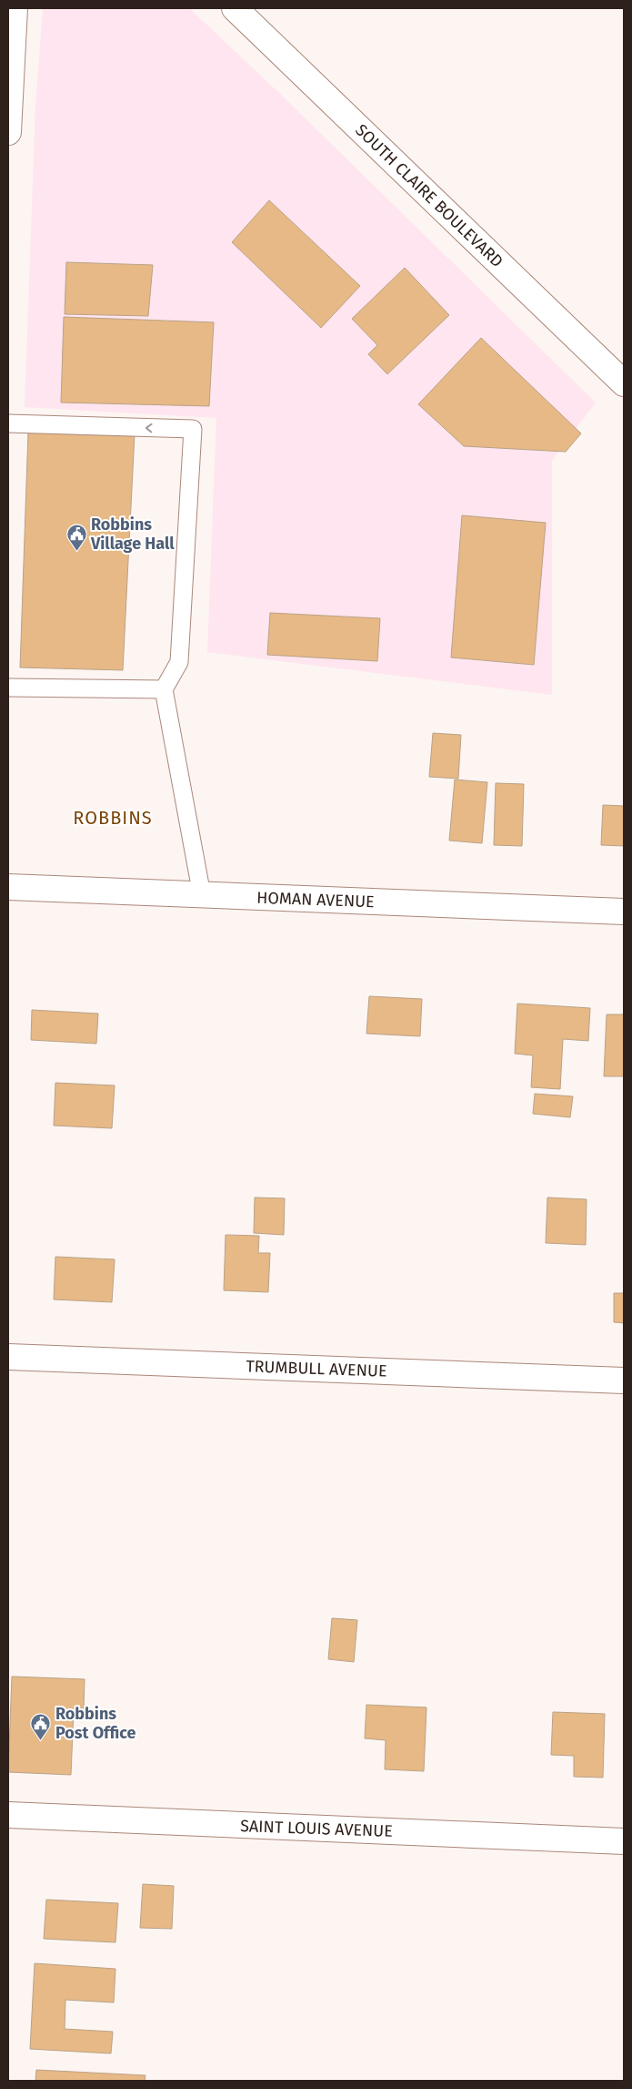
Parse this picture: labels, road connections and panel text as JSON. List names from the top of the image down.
{
  "streets": {
    "street": [
      "SOUTH CLAIRE BOULEVARD",
      "HOMAN AVENUE",
      "TRUMBULL AVENUE",
      "SAINT LOUIS AVENUE"
    ]
  },
  "districts": ["ROBBINS"],
  "places": {
    "public building": ["Robbins Village Hall", "Robbins Post Office"]
  }
}
